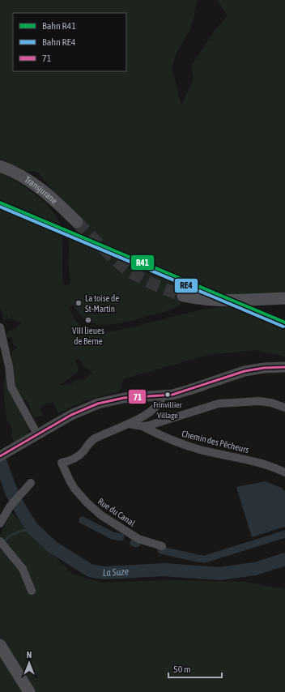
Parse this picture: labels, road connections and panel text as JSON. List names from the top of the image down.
{
  "streets": {
    "main road": ["Transjurane"],
    "street": ["Chemin des Pêcheurs", "Rue du Canal"]
  },
  "water": ["La Suze"],
  "places": ["La toise de St-Martin", "VIII lieues de Berne", "Frinvillier Village"],
  "lines": ["rail line R41", "rail line RE4", "transit line 71"],
  "legend": ["Bahn R41", "Bahn RE4", "71"],
  "scale_bar": "50 m",
  "north": "top"
}
